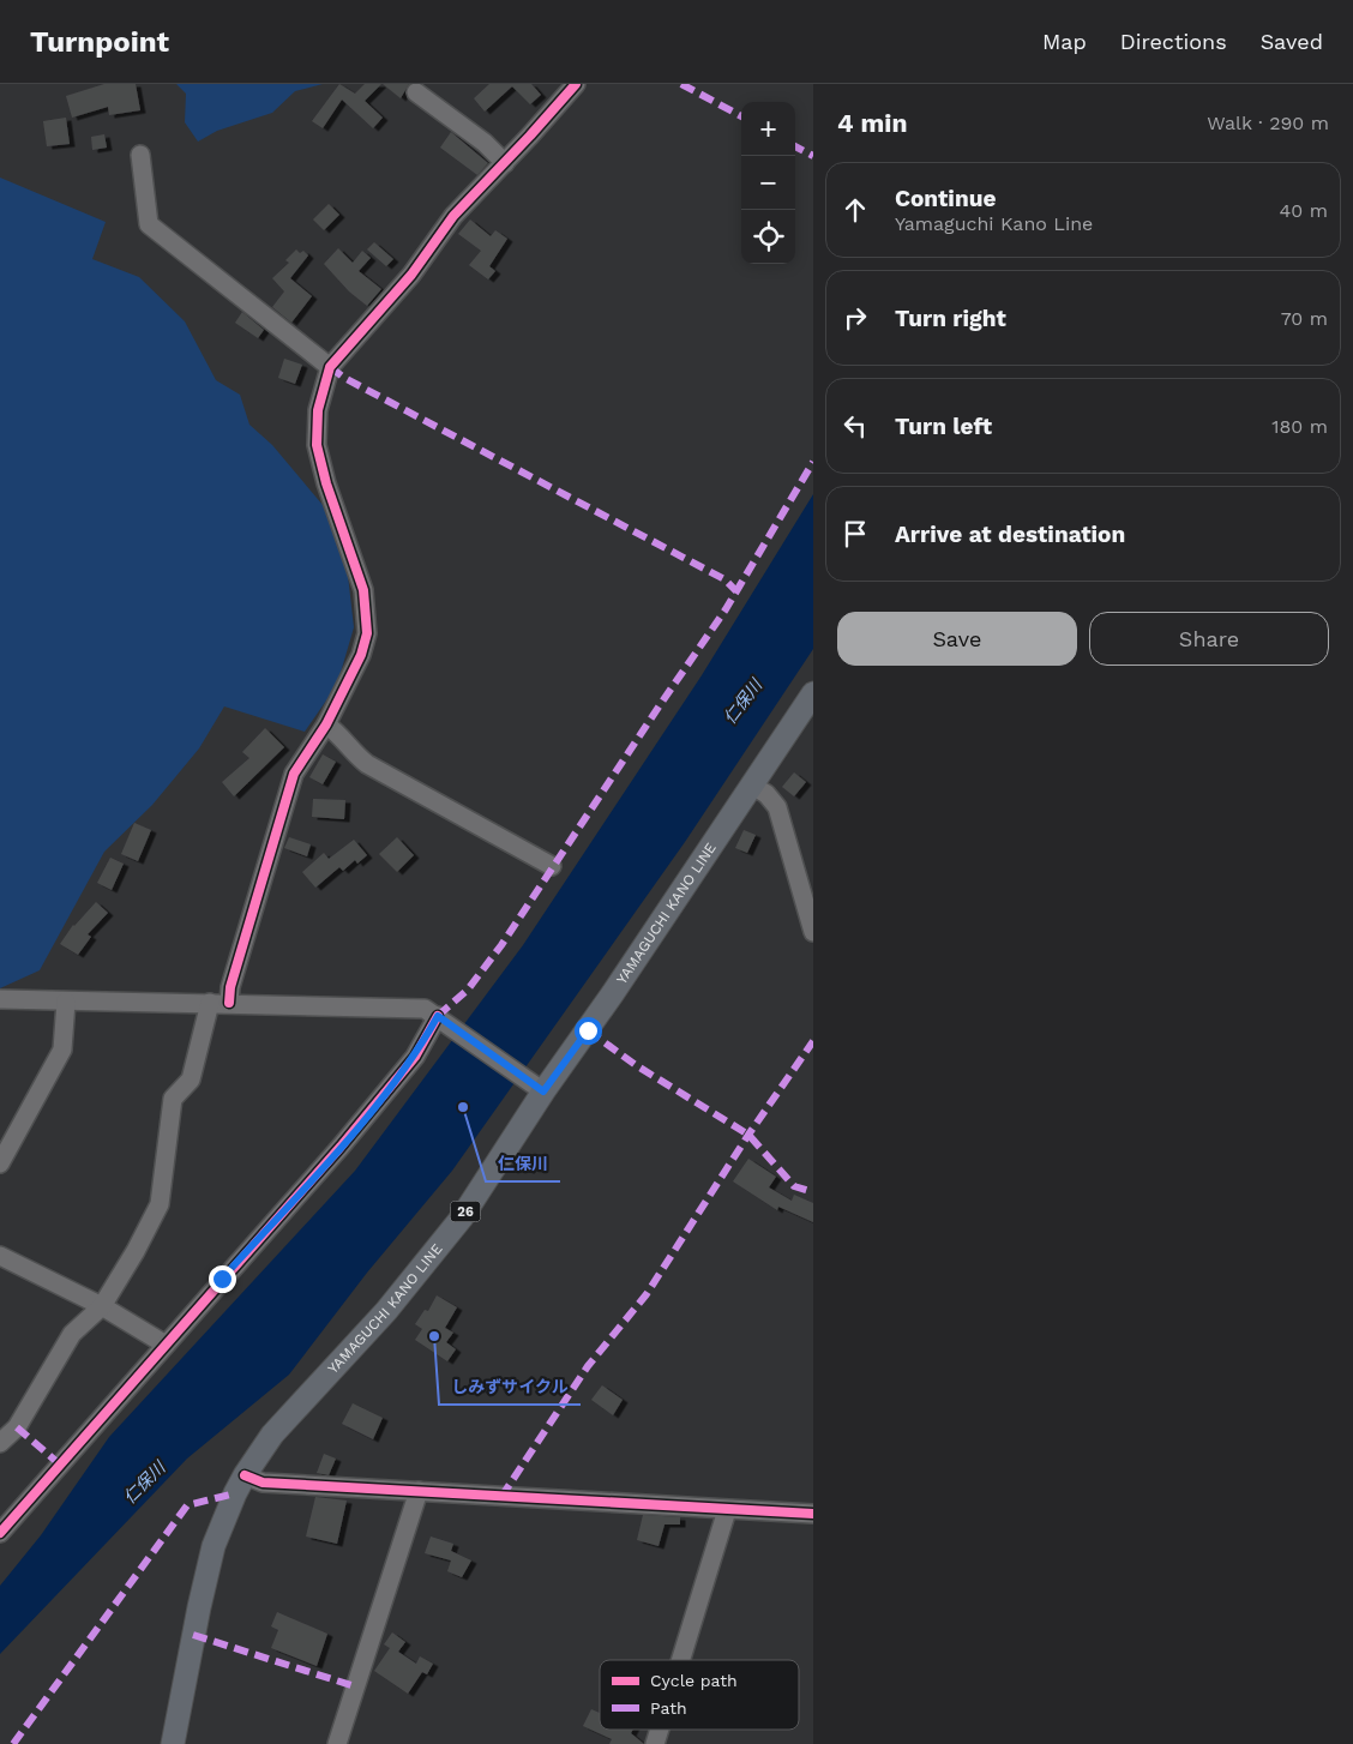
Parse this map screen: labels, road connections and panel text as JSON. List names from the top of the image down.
{
  "streets": {
    "main road": ["YAMAGUCHI KANO LINE", "26"]
  },
  "water": ["仁保川"],
  "places": ["仁保川", "しみずサイクル"],
  "legend": ["Cycle path", "Path"],
  "page": {
    "header": "Turnpoint",
    "nav": ["Map", "Directions", "Saved"],
    "heading": ["4 min", "Walk · 290 m"],
    "map_buttons": ["+", "−"],
    "list": [
      ["Continue", "Yamaguchi Kano Line", "40 m"],
      ["Turn right", "70 m"],
      ["Turn left", "180 m"],
      "Arrive at destination"
    ],
    "buttons": ["Save", "Share"]
  }
}
